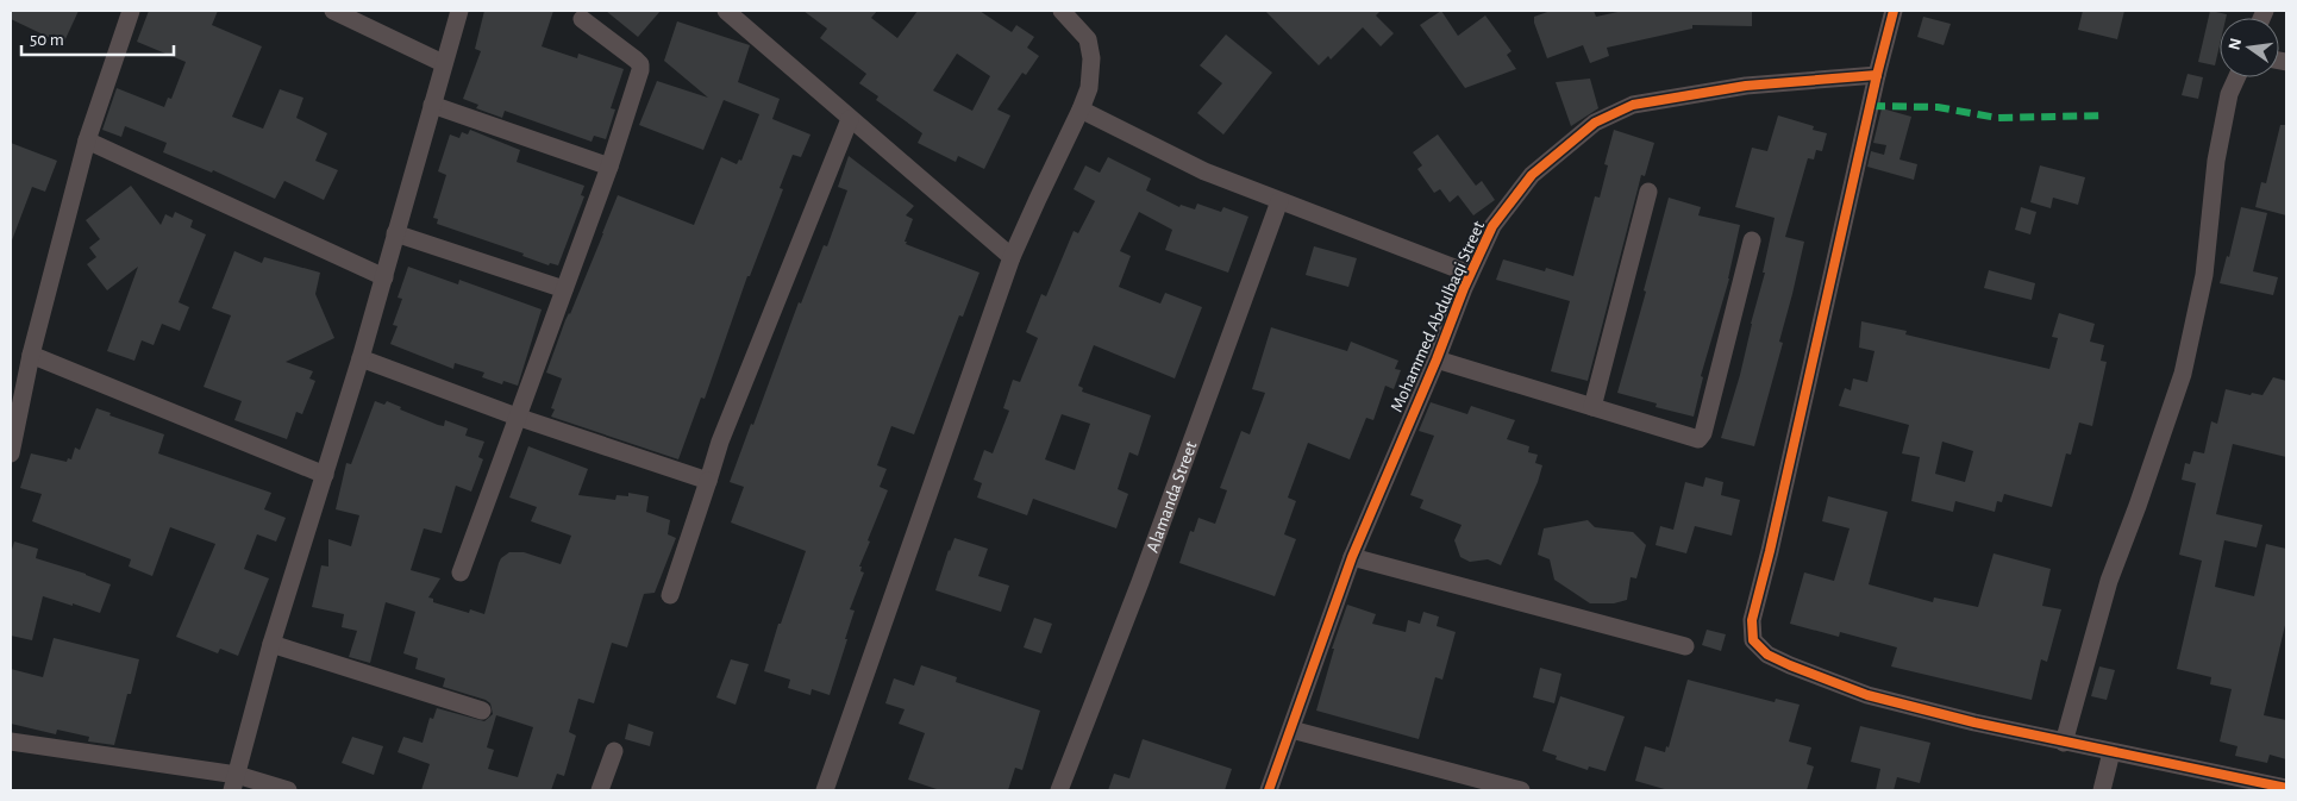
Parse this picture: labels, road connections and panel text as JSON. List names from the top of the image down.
{
  "streets": {
    "street": ["Mohammed Abdulbaqi Street", "Alamanda Street"]
  },
  "scale_bar": "50 m",
  "north": "left"
}
